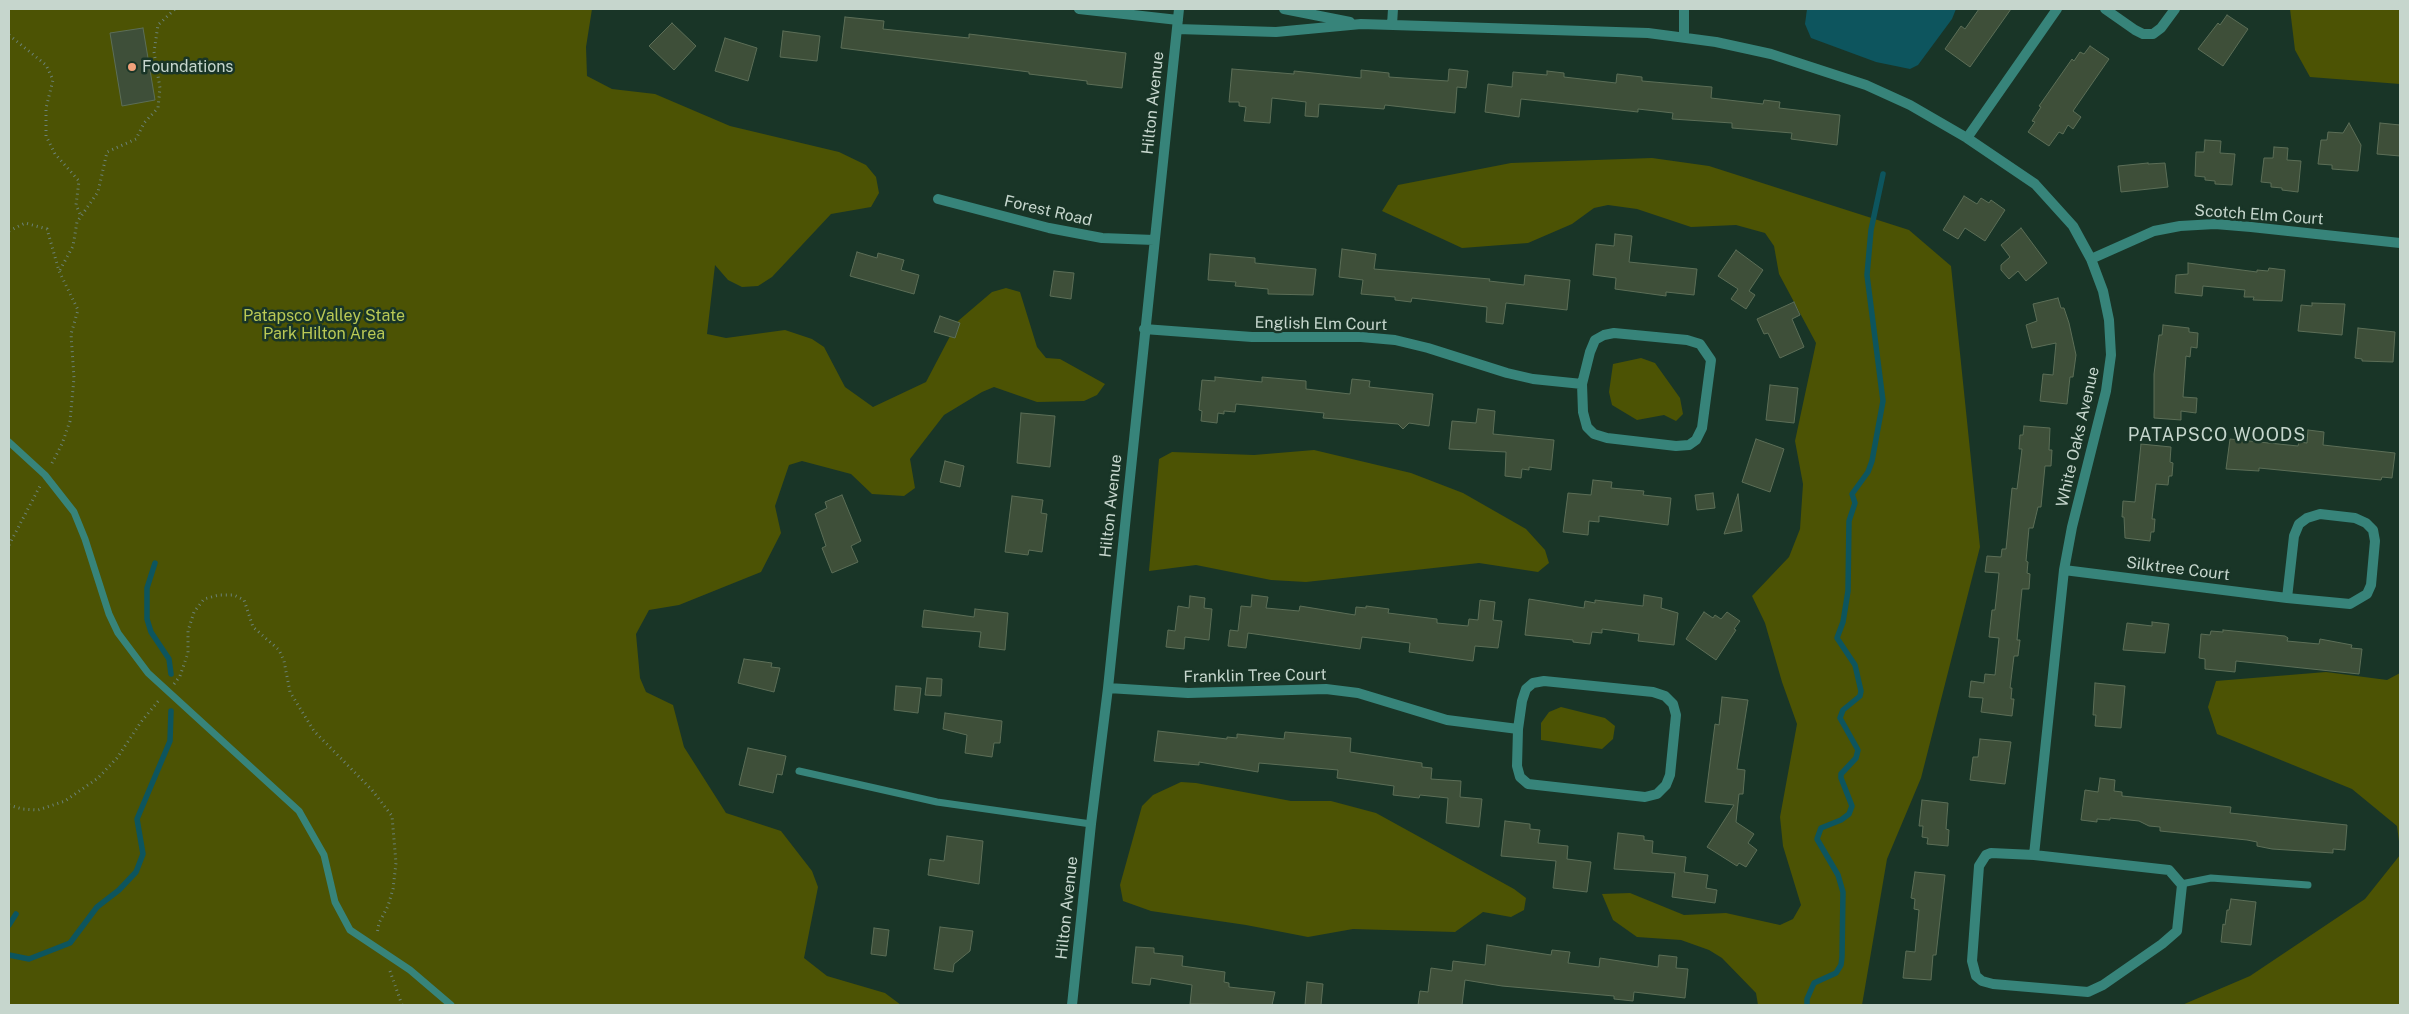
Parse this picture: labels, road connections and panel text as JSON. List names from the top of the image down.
{
  "streets": {
    "street": [
      "Hilton Avenue",
      "Forest Road",
      "Scotch Elm Court",
      "English Elm Court",
      "White Oaks Avenue",
      "Silktree Court",
      "Franklin Tree Court"
    ]
  },
  "crossings": [
    ["Hilton Avenue", "Forest Road"],
    ["Hilton Avenue", "English Elm Court"],
    ["Hilton Avenue", "White Oaks Avenue"],
    ["Hilton Avenue", "Franklin Tree Court"],
    ["Scotch Elm Court", "White Oaks Avenue"],
    ["White Oaks Avenue", "Silktree Court"]
  ],
  "districts": ["PATAPSCO WOODS"],
  "parks": ["Patapsco Valley State Park Hilton Area"],
  "places": ["Foundations"]
}
